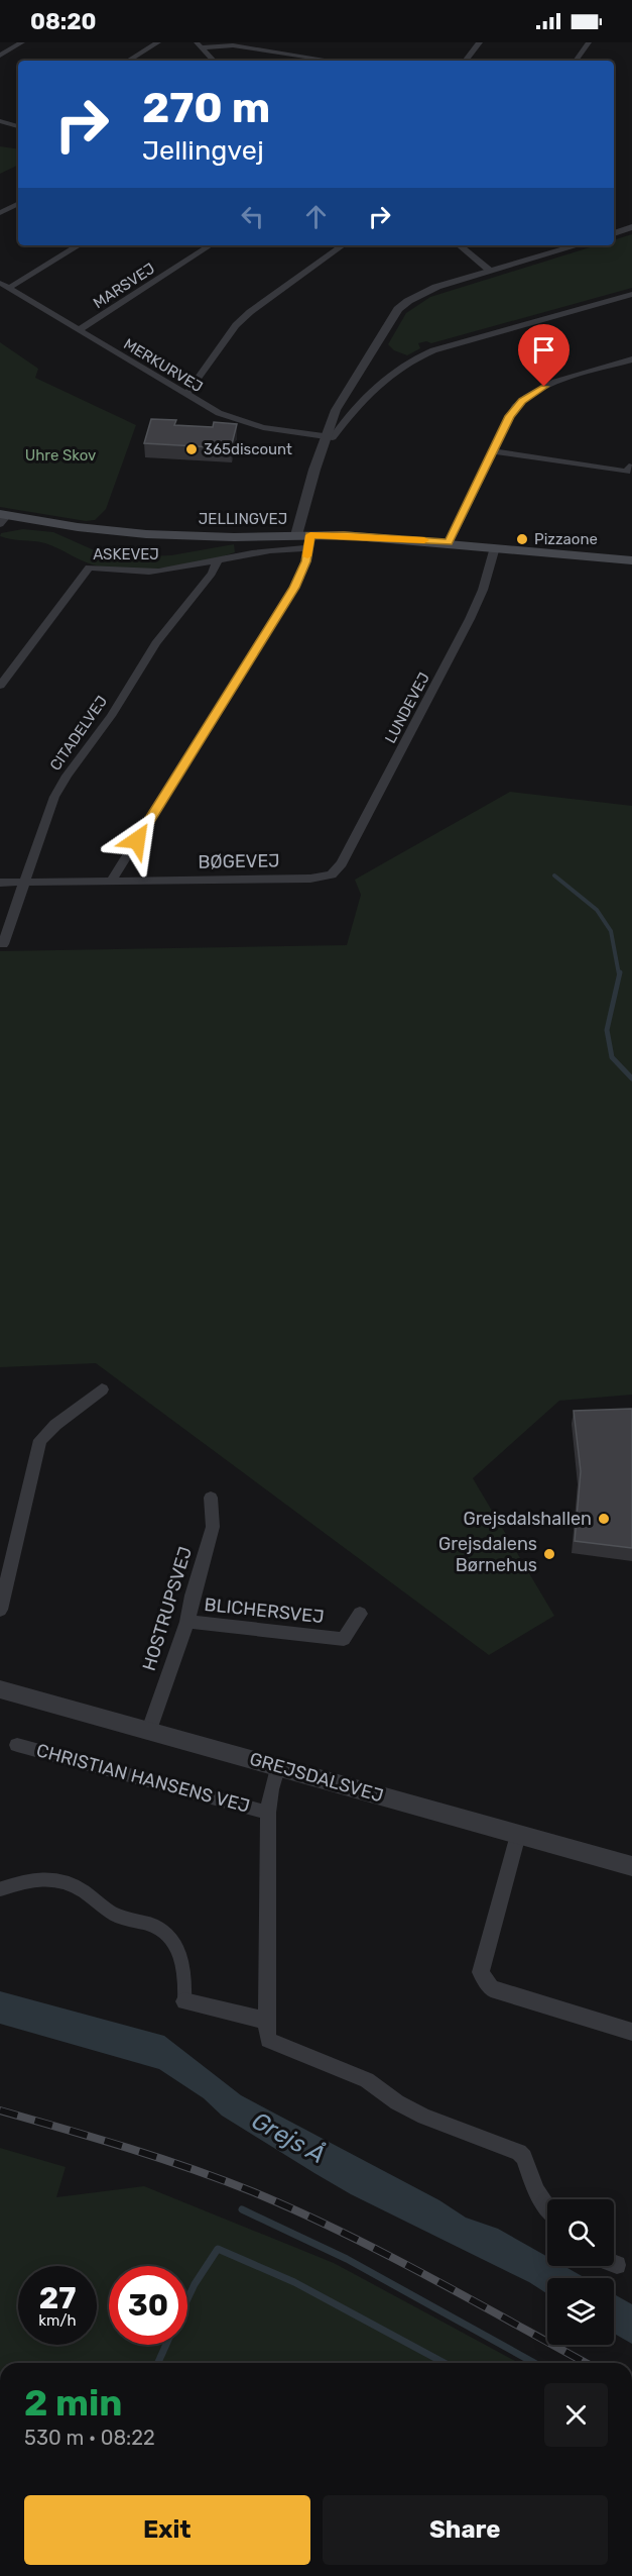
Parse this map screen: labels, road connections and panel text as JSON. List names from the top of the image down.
{
  "streets": {
    "main road": ["JELLINGVEJ"],
    "street": [
      "MARSVEJ",
      "MERKURVEJ",
      "ASKEVEJ",
      "LUNDEVEJ",
      "CITADELVEJ",
      "BØGEVEJ",
      "HOSTRUPSVEJ",
      "BLICHERSVEJ",
      "GREJSDALSVEJ",
      "CHRISTIAN HANSENS VEJ"
    ]
  },
  "crossings": [
    ["MARSVEJ", "MERKURVEJ"],
    ["JELLINGVEJ", "ASKEVEJ"],
    ["JELLINGVEJ", "LUNDEVEJ"],
    ["ASKEVEJ", "CITADELVEJ"],
    ["LUNDEVEJ", "BØGEVEJ"],
    ["CITADELVEJ", "BØGEVEJ"],
    ["HOSTRUPSVEJ", "BLICHERSVEJ"],
    ["HOSTRUPSVEJ", "GREJSDALSVEJ"],
    ["GREJSDALSVEJ", "CHRISTIAN HANSENS VEJ"]
  ],
  "water": ["Grejs Å"],
  "parks": ["Uhre Skov"],
  "places": [
    "365discount",
    "Pizzaone",
    "Grejsdalshallen",
    "Grejsdalens Børnehus"
  ],
  "page": {
    "status": "08:20",
    "turn": ["270 m", "Jellingvej"],
    "speed": "27 km/h",
    "limit": "30",
    "heading": ["2 min", "530 m · 08:22"],
    "buttons": ["Exit", "Share"]
  }
}
